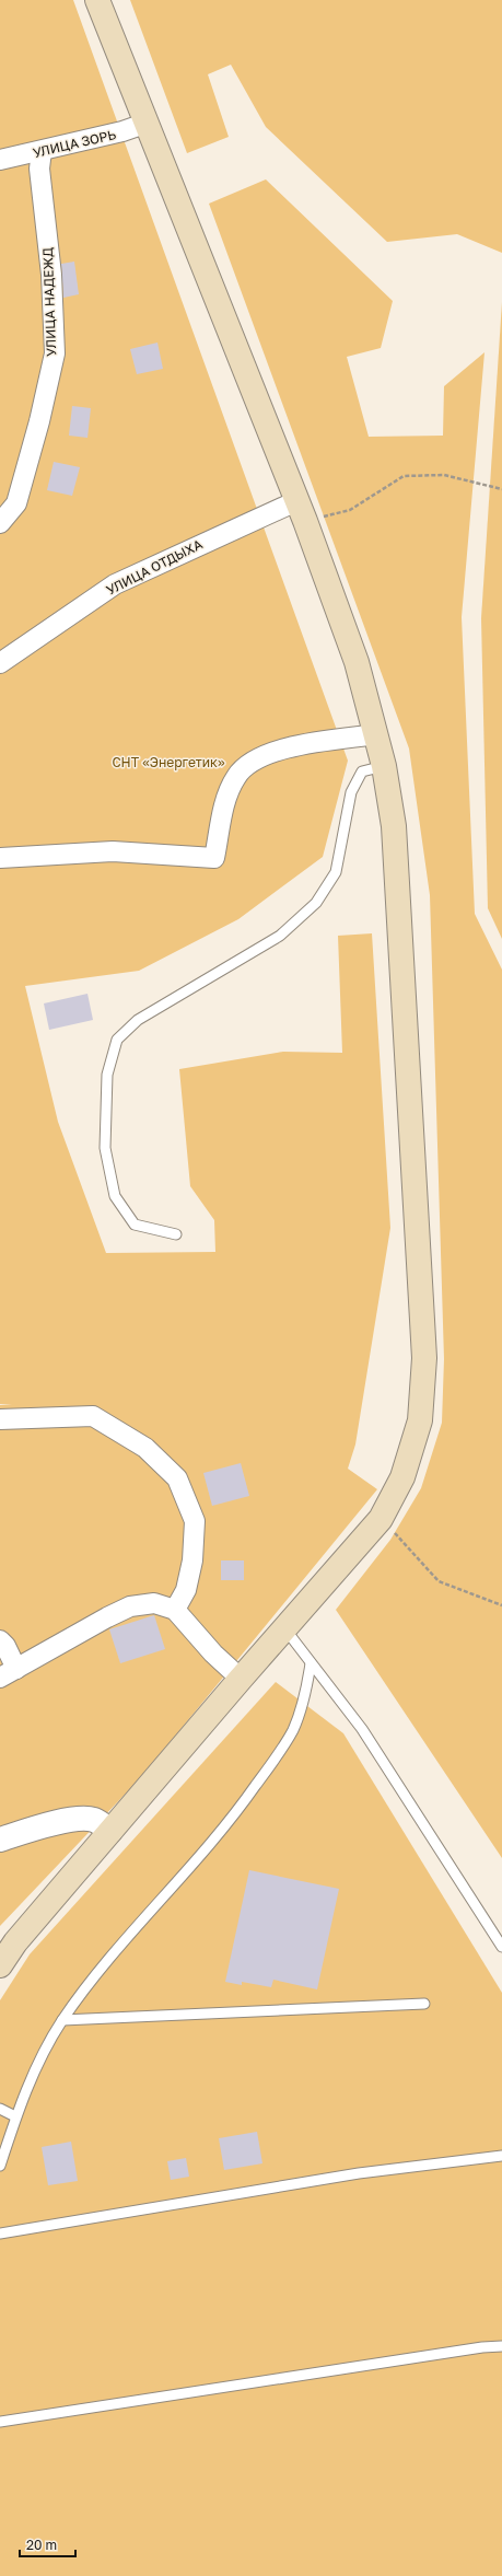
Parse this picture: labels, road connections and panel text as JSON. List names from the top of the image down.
{
  "streets": {
    "street": ["УЛИЦА ЗОРЬ", "УЛИЦА НАДЕЖД", "УЛИЦА ОТДЫХА"]
  },
  "crossings": [
    ["УЛИЦА ЗОРЬ", "УЛИЦА НАДЕЖД"]
  ],
  "parks": ["СНТ «Энергетик»"],
  "scale_bar": "20 m"
}
